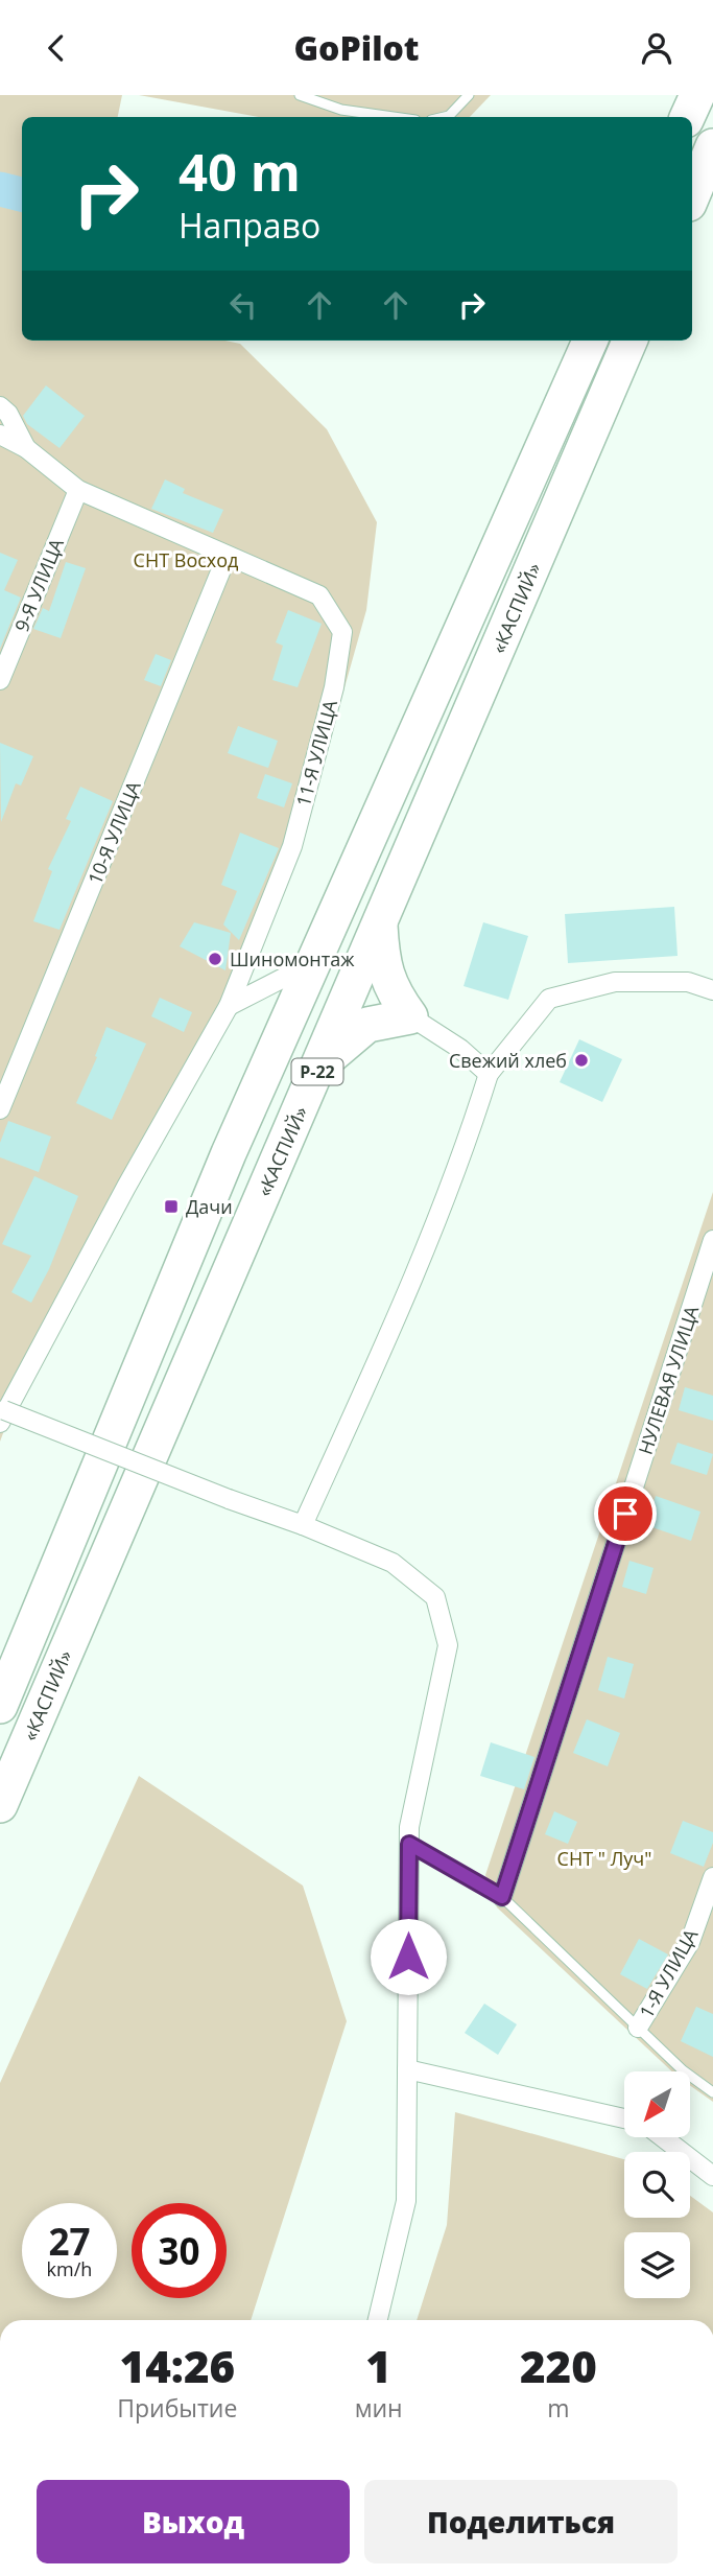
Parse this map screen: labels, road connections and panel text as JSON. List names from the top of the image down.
{
  "streets": {
    "highway": ["«КАСПИЙ»", "Р-22"],
    "street": [
      "9-Я УЛИЦА",
      "11-Я УЛИЦА",
      "10-Я УЛИЦА",
      "НУЛЕВАЯ УЛИЦА",
      "1-Я УЛИЦА"
    ]
  },
  "crossings": [
    ["9-Я УЛИЦА", "11-Я УЛИЦА"],
    ["11-Я УЛИЦА", "10-Я УЛИЦА"]
  ],
  "parks": ["СНТ Восход", "СНТ \" Луч\""],
  "places": {
    "other": ["Шиномонтаж", "Свежий хлеб"],
    "transit": ["Дачи"]
  },
  "north": "bottom left",
  "page": {
    "header": "GoPilot",
    "turn": ["40 m", "Направо"],
    "speed": "27 km/h",
    "limit": "30",
    "eta": [
      "14:26",
      "Прибытие",
      "1",
      "мин",
      "220",
      "m"
    ],
    "buttons": ["Выход", "Поделиться"]
  }
}
